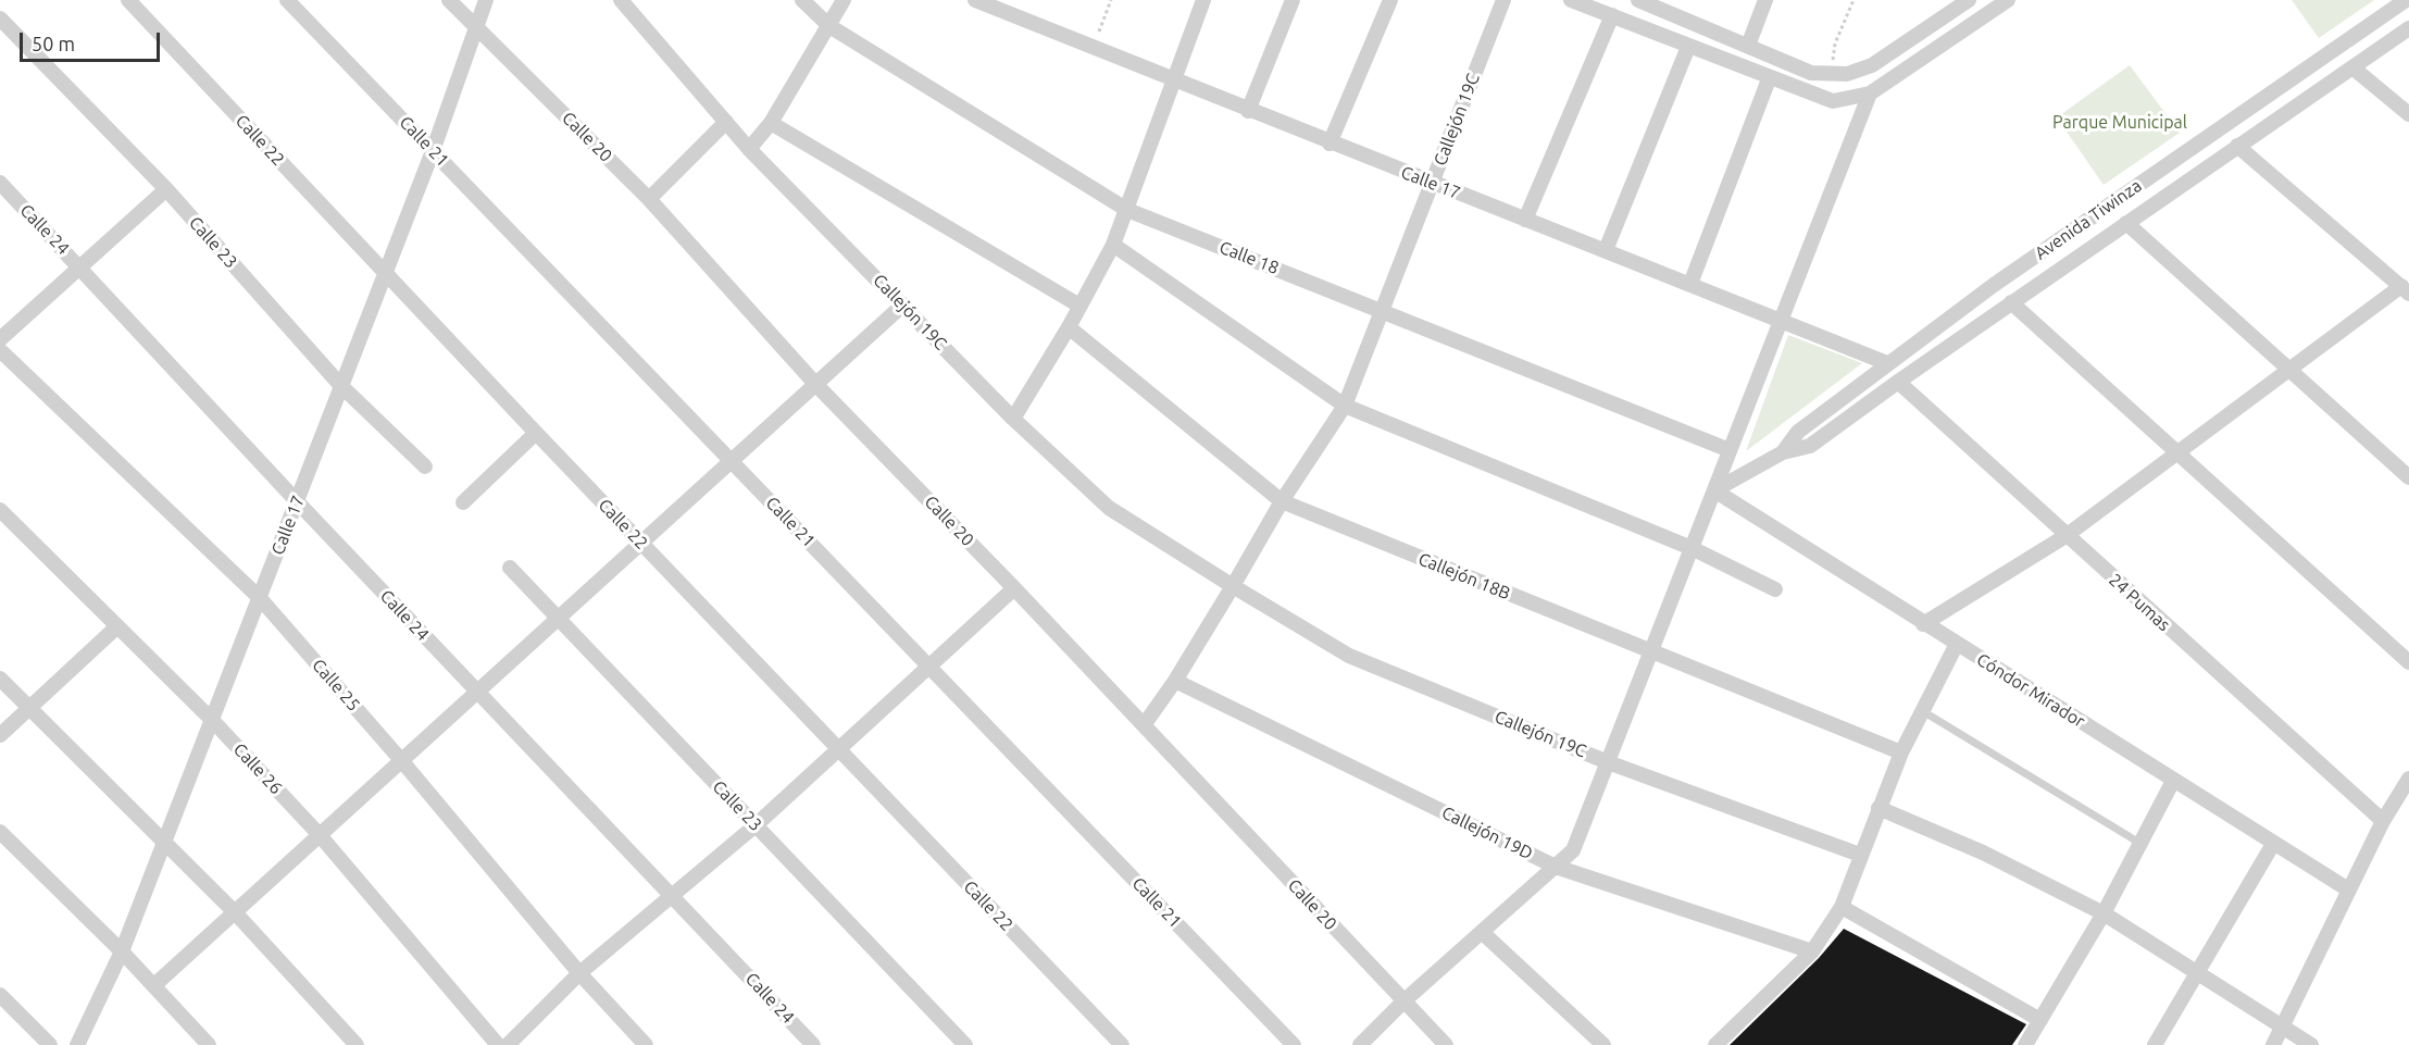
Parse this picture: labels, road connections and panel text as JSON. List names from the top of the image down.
{
  "streets": {
    "street": [
      "Callejón 19C",
      "Calle 20",
      "Calle 22",
      "Calle 21",
      "Calle 17",
      "Avenida Tiwinza",
      "Calle 24",
      "Calle 23",
      "Calle 18",
      "Callejón 18B",
      "24 Pumas",
      "Calle 25",
      "Cóndor Mirador",
      "Calle 26",
      "Callejón 19D"
    ]
  },
  "crossings": [
    ["Callejón 19C", "Calle 17"],
    ["Callejón 19C", "Calle 18"],
    ["Callejón 19C", "Callejón 18B"],
    ["Calle 20", "Calle 17"],
    ["Calle 22", "Calle 17"],
    ["Calle 21", "Calle 17"],
    ["Calle 17", "Avenida Tiwinza"],
    ["Calle 17", "Calle 24"],
    ["Calle 17", "Calle 23"],
    ["Calle 17", "Calle 25"],
    ["Calle 17", "Calle 26"],
    ["Avenida Tiwinza", "24 Pumas"],
    ["Avenida Tiwinza", "Cóndor Mirador"]
  ],
  "parks": ["Parque Municipal"],
  "scale_bar": "50 m"
}
